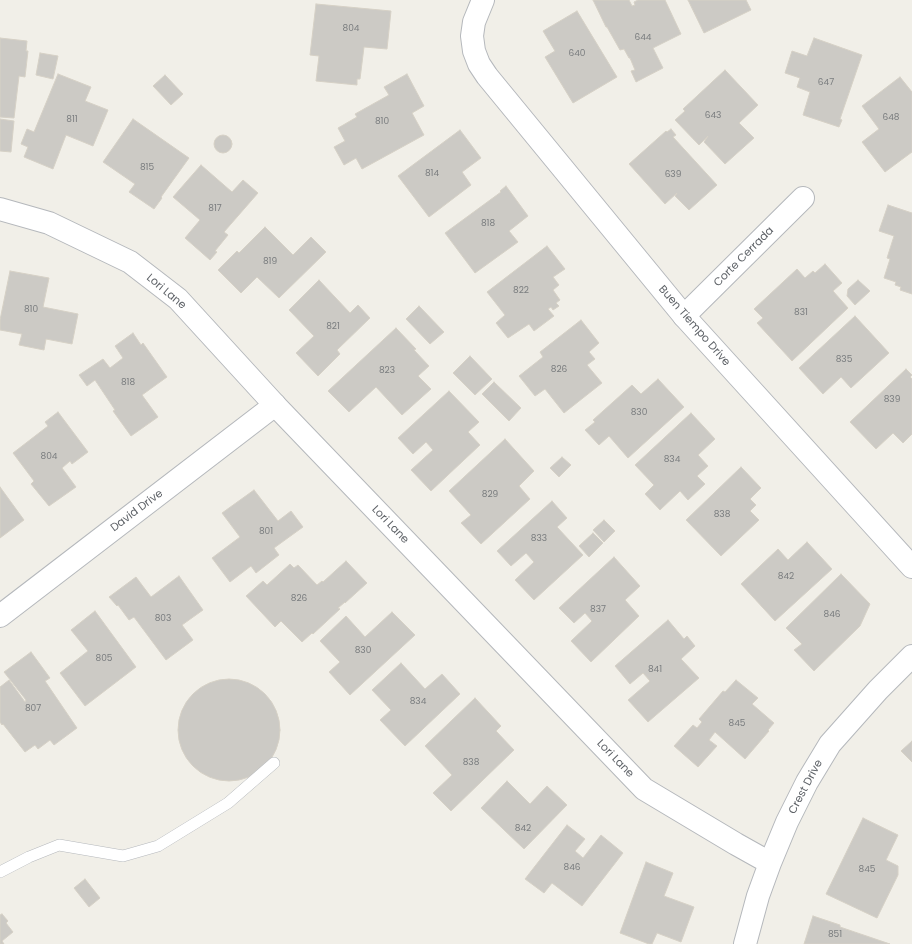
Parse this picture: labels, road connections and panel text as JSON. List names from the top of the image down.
{
  "streets": {
    "street": [
      "Corte Cerrada",
      "Lori Lane",
      "Buen Tiempo Drive",
      "David Drive",
      "Crest Drive"
    ]
  },
  "crossings": [
    ["Corte Cerrada", "Buen Tiempo Drive"],
    ["Lori Lane", "David Drive"],
    ["Lori Lane", "Crest Drive"]
  ],
  "house_numbers": [
    "804",
    "644",
    "640",
    "647",
    "643",
    "648",
    "811",
    "810",
    "815",
    "814",
    "639",
    "817",
    "818",
    "819",
    "822",
    "810",
    "831",
    "821",
    "835",
    "826",
    "823",
    "818",
    "839",
    "830",
    "804",
    "834",
    "829",
    "838",
    "801",
    "833",
    "842",
    "826",
    "837",
    "846",
    "803",
    "830",
    "805",
    "841",
    "834",
    "807",
    "845",
    "838",
    "842",
    "846",
    "845",
    "851"
  ]
}
